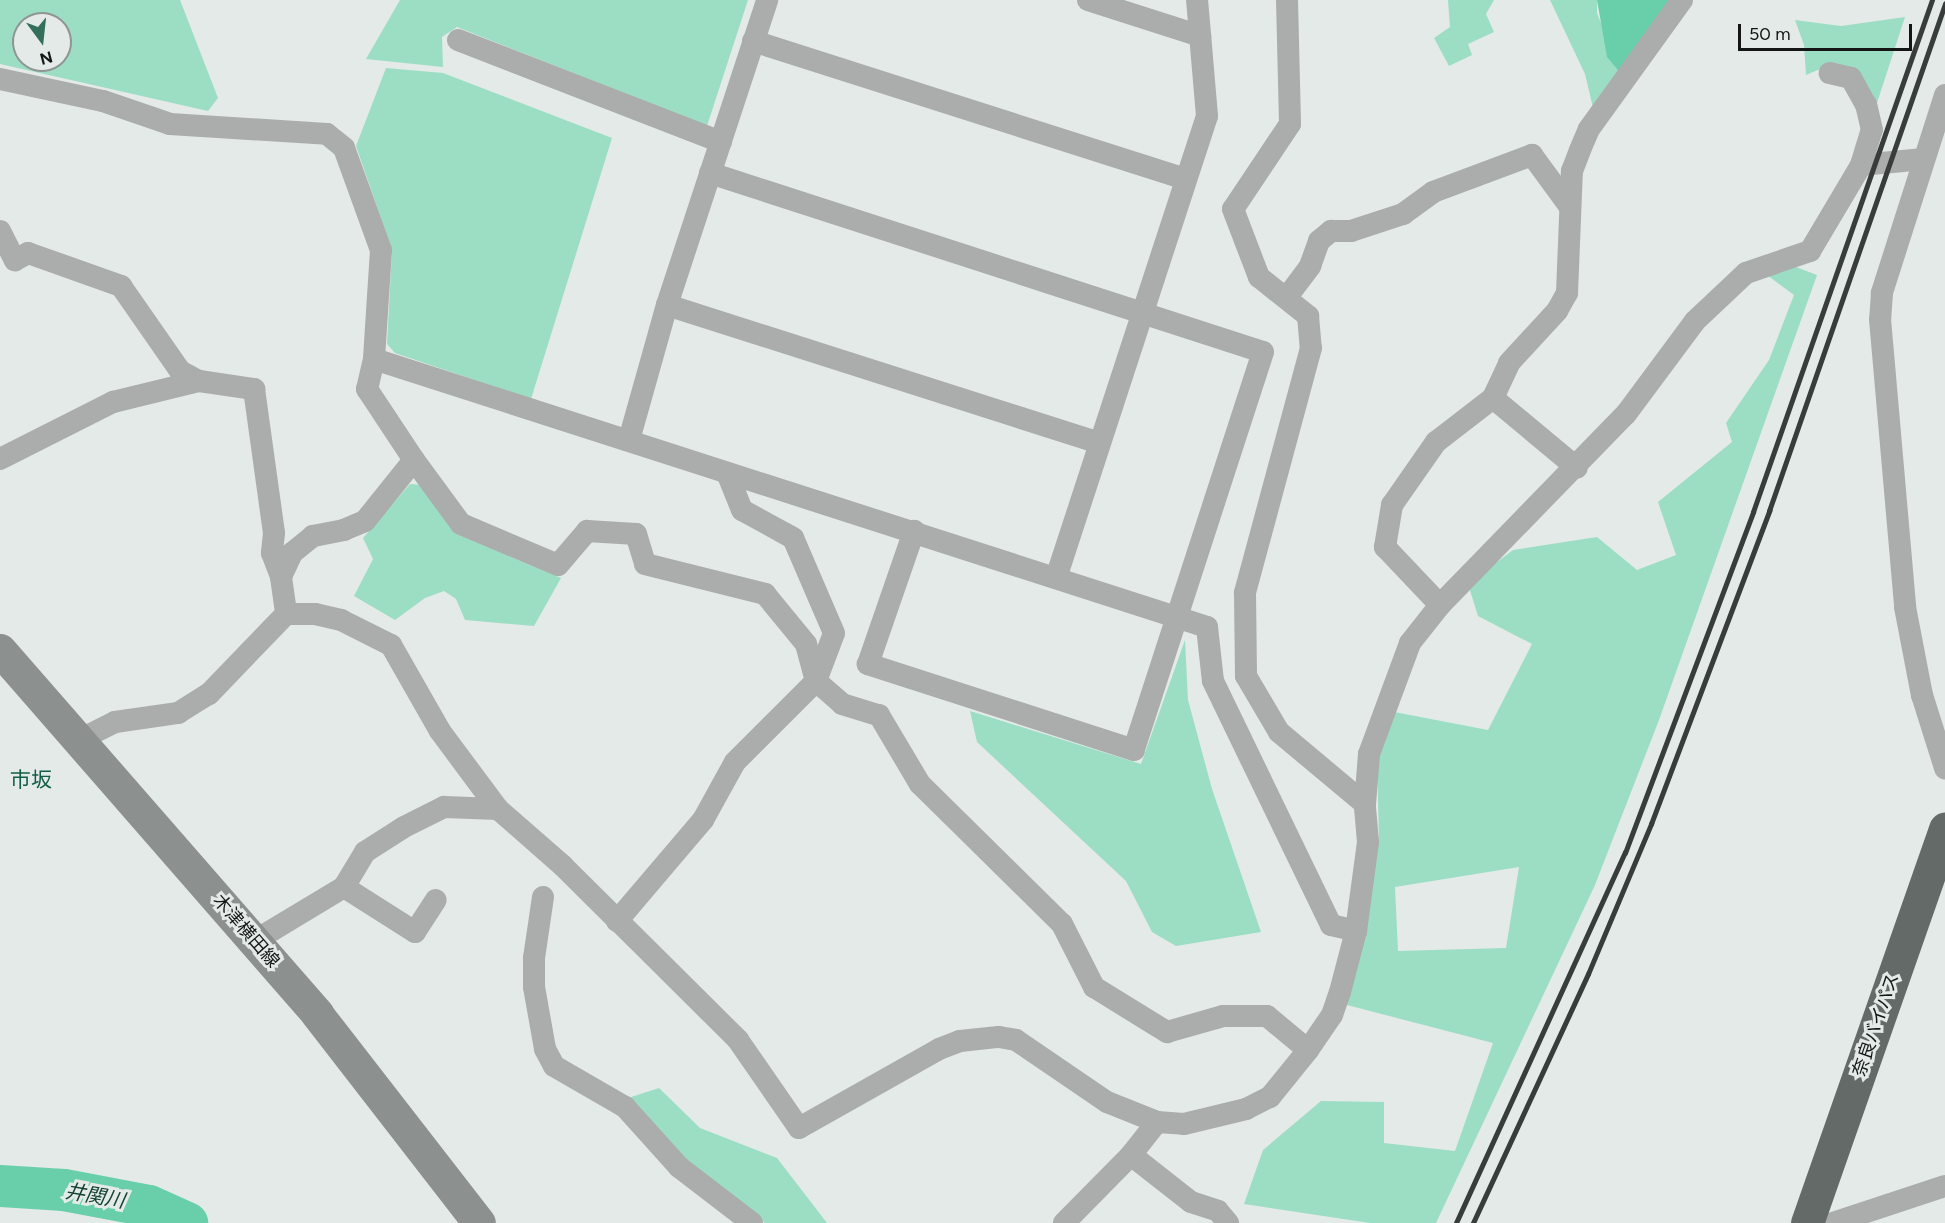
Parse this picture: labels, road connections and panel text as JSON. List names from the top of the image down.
{
  "streets": {
    "highway": ["奈良バイパス"],
    "main road": ["木津横田線"]
  },
  "districts": ["市坂"],
  "water": ["井関川"],
  "scale_bar": "50 m",
  "north": "bottom"
}
